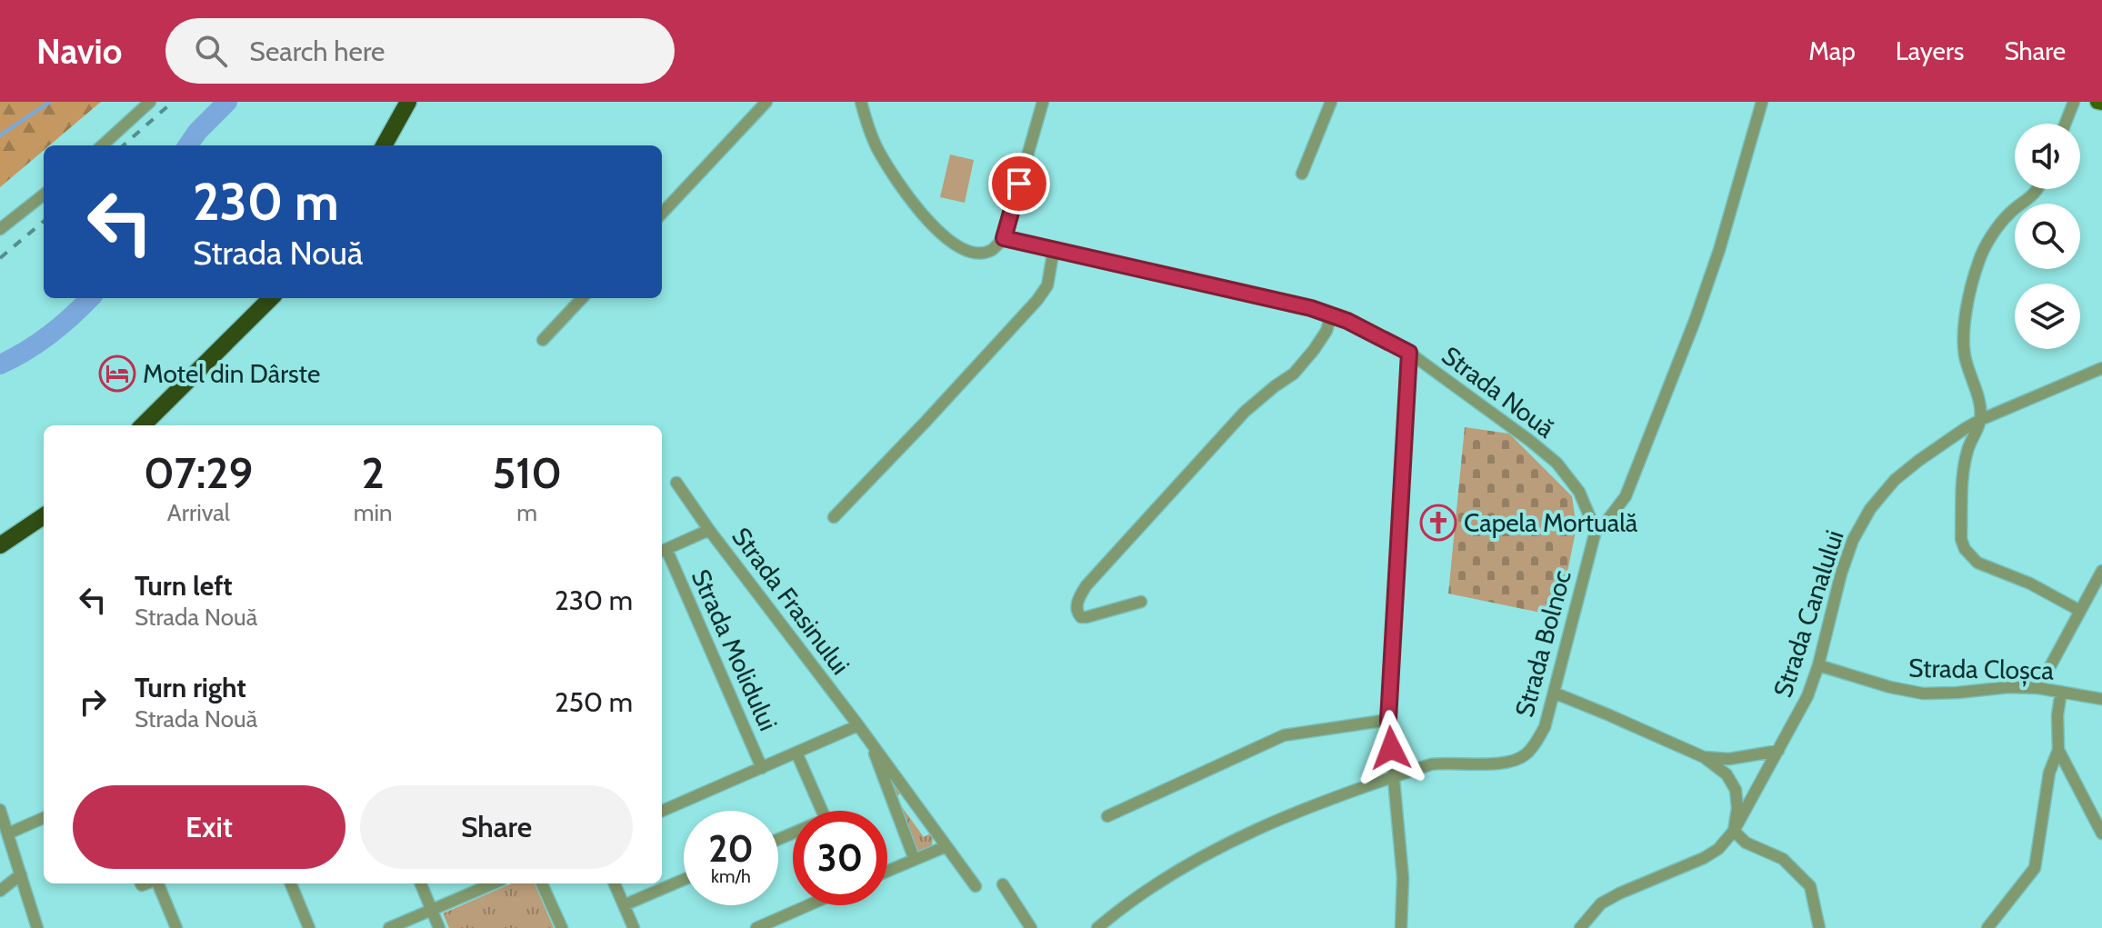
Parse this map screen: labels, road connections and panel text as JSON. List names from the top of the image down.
{
  "streets": {
    "street": [
      "Strada Nouă",
      "Strada Frasinului",
      "Strada Canalului",
      "Strada Bolnoc",
      "Strada Molidului",
      "Strada Cloșca"
    ]
  },
  "crossings": [
    ["Strada Nouă", "Strada Bolnoc"],
    ["Strada Frasinului", "Strada Molidului"],
    ["Strada Canalului", "Strada Cloșca"]
  ],
  "places": {
    "hotel": ["Motel din Dârste"],
    "church": ["Capela Mortuală"]
  },
  "page": {
    "header": "Navio",
    "search": "Search here",
    "nav": ["Map", "Layers", "Share"],
    "turn": ["230 m", "Strada Nouă"],
    "eta": [
      "07:29",
      "Arrival",
      "2",
      "min",
      "510",
      "m"
    ],
    "list": [
      {
        "name": "Turn left",
        "note": "Strada Nouă",
        "value": "230 m"
      },
      {
        "name": "Turn right",
        "note": "Strada Nouă",
        "value": "250 m"
      }
    ],
    "buttons": ["Exit", "Share"],
    "speed": "20 km/h",
    "limit": "30"
  }
}
